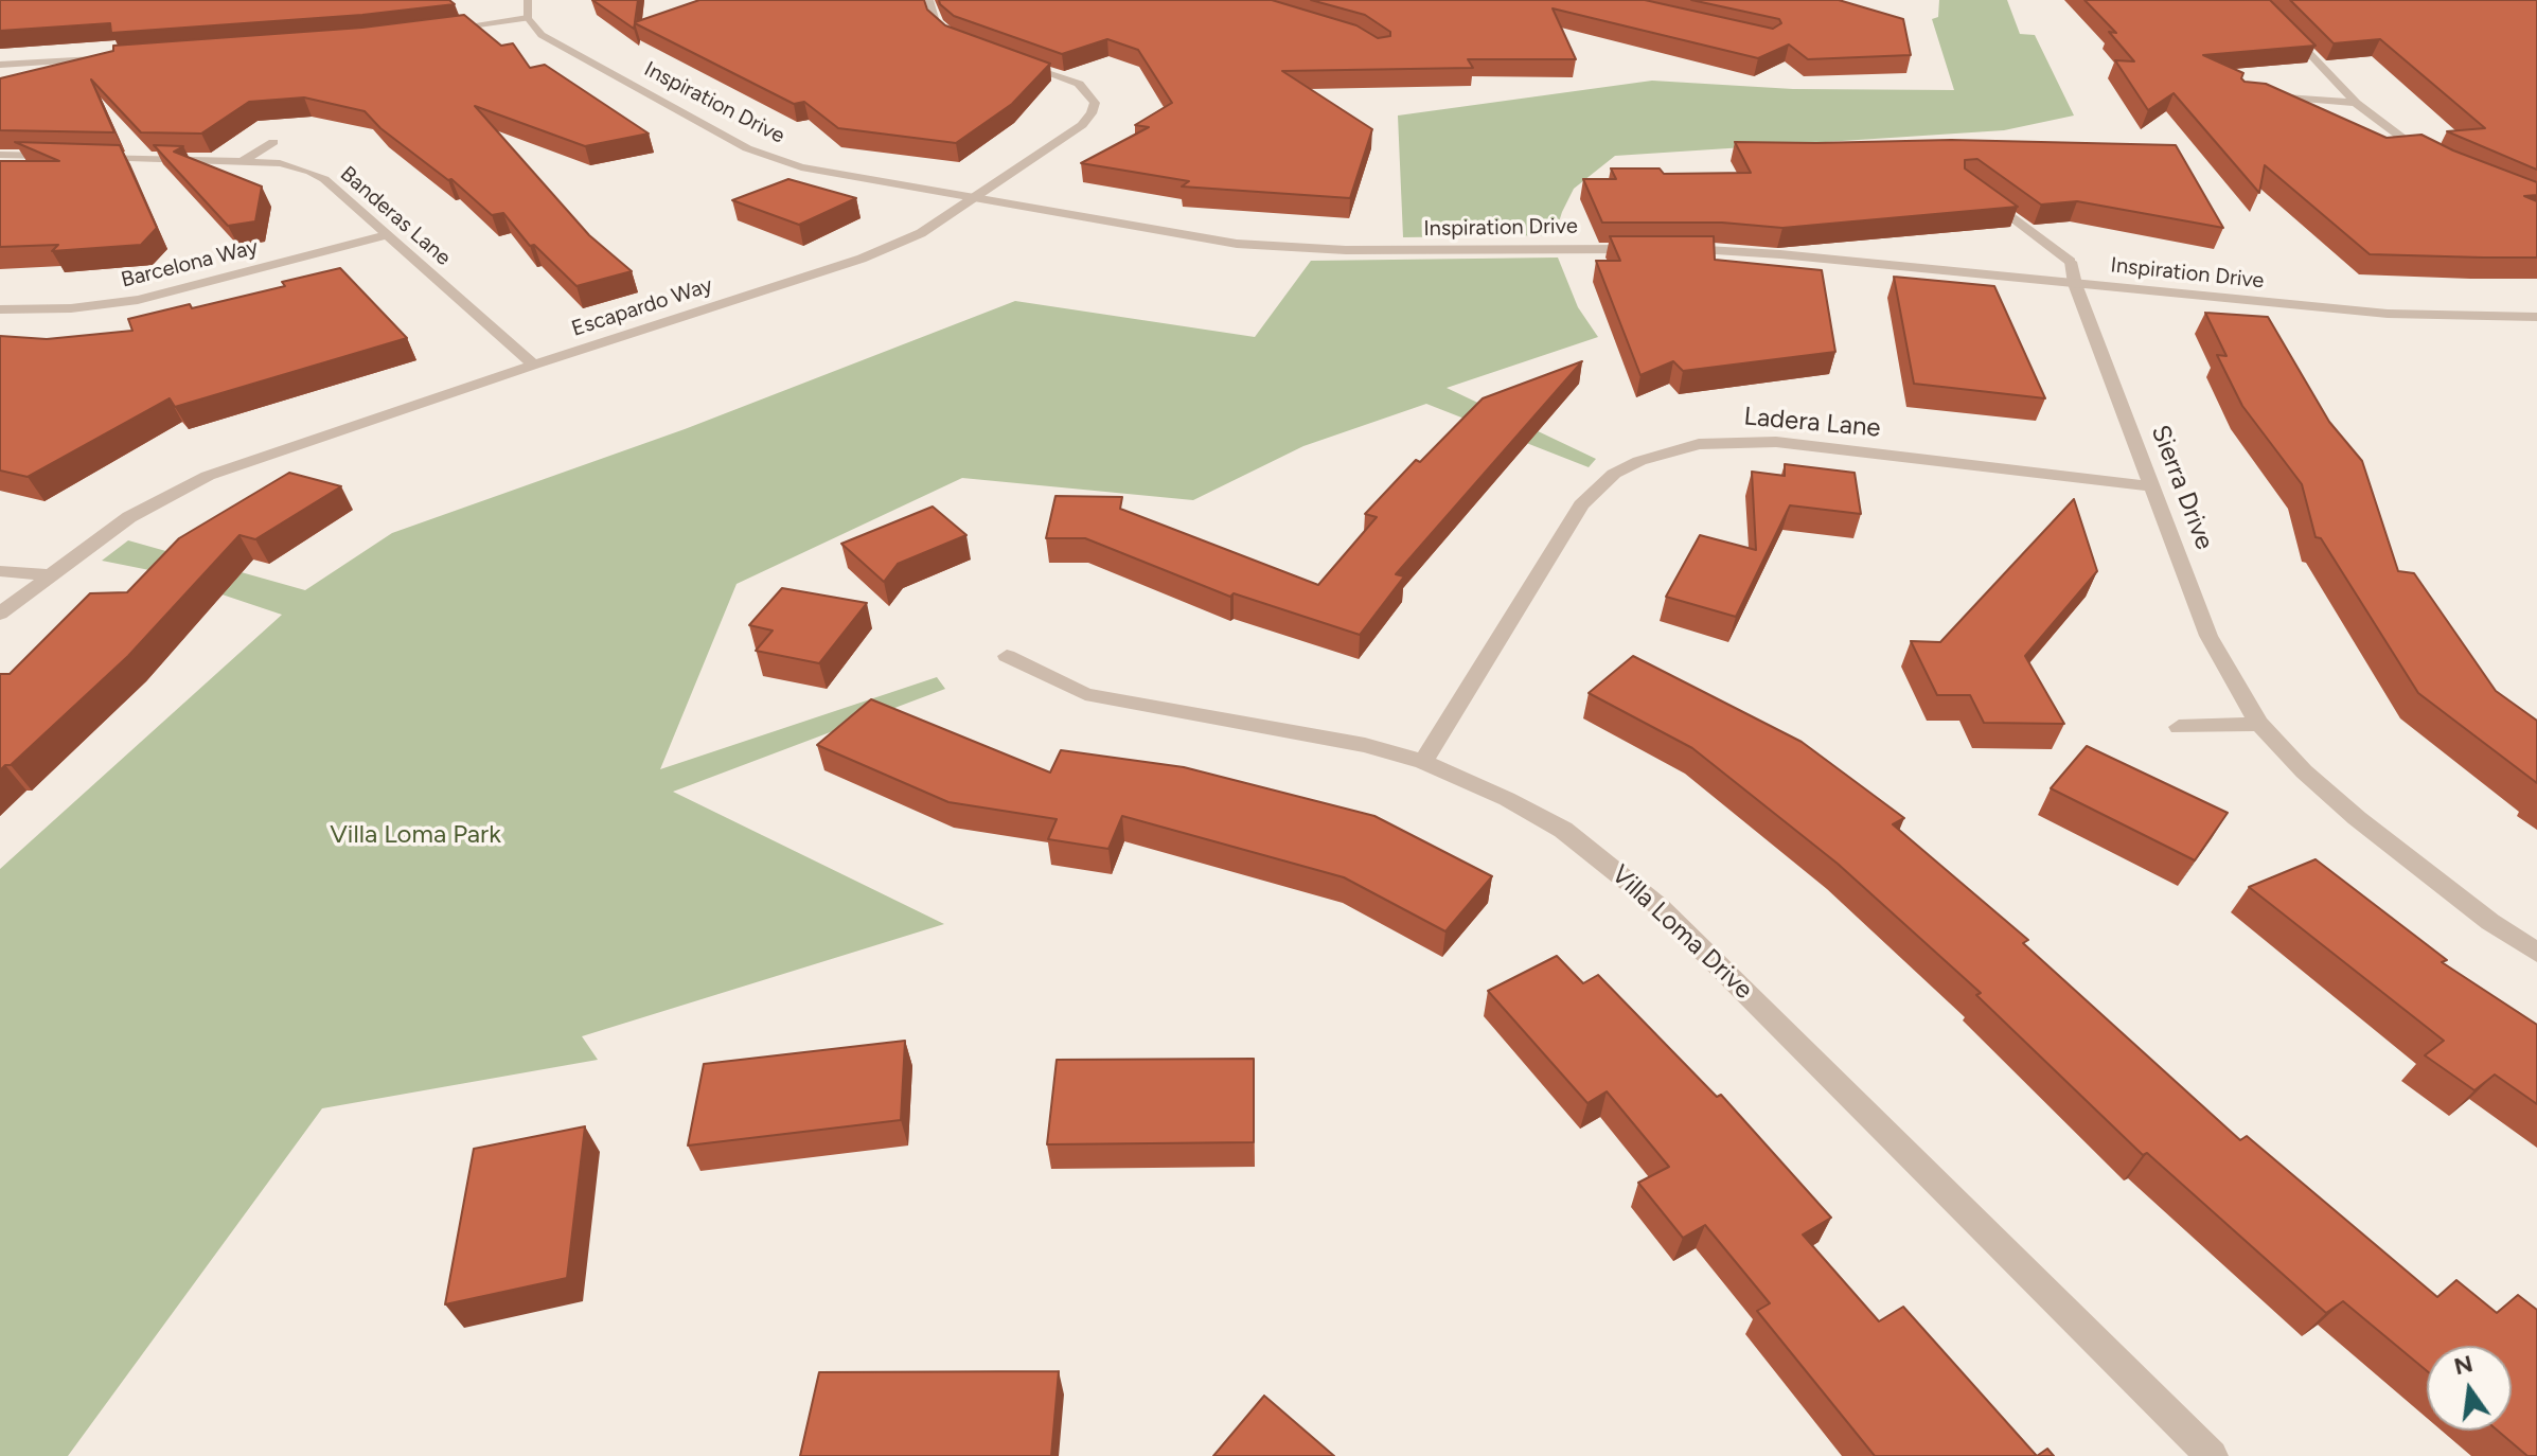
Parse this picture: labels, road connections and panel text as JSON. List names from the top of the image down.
{
  "streets": {
    "street": [
      "Inspiration Drive",
      "Banderas Lane",
      "Barcelona Way",
      "Escapardo Way",
      "Ladera Lane",
      "Sierra Drive",
      "Villa Loma Drive"
    ]
  },
  "crossings": [
    ["Inspiration Drive", "Escapardo Way"],
    ["Inspiration Drive", "Sierra Drive"],
    ["Banderas Lane", "Barcelona Way"],
    ["Banderas Lane", "Escapardo Way"],
    ["Ladera Lane", "Sierra Drive"],
    ["Ladera Lane", "Villa Loma Drive"]
  ],
  "parks": ["Villa Loma Park"],
  "north": "top"
}
